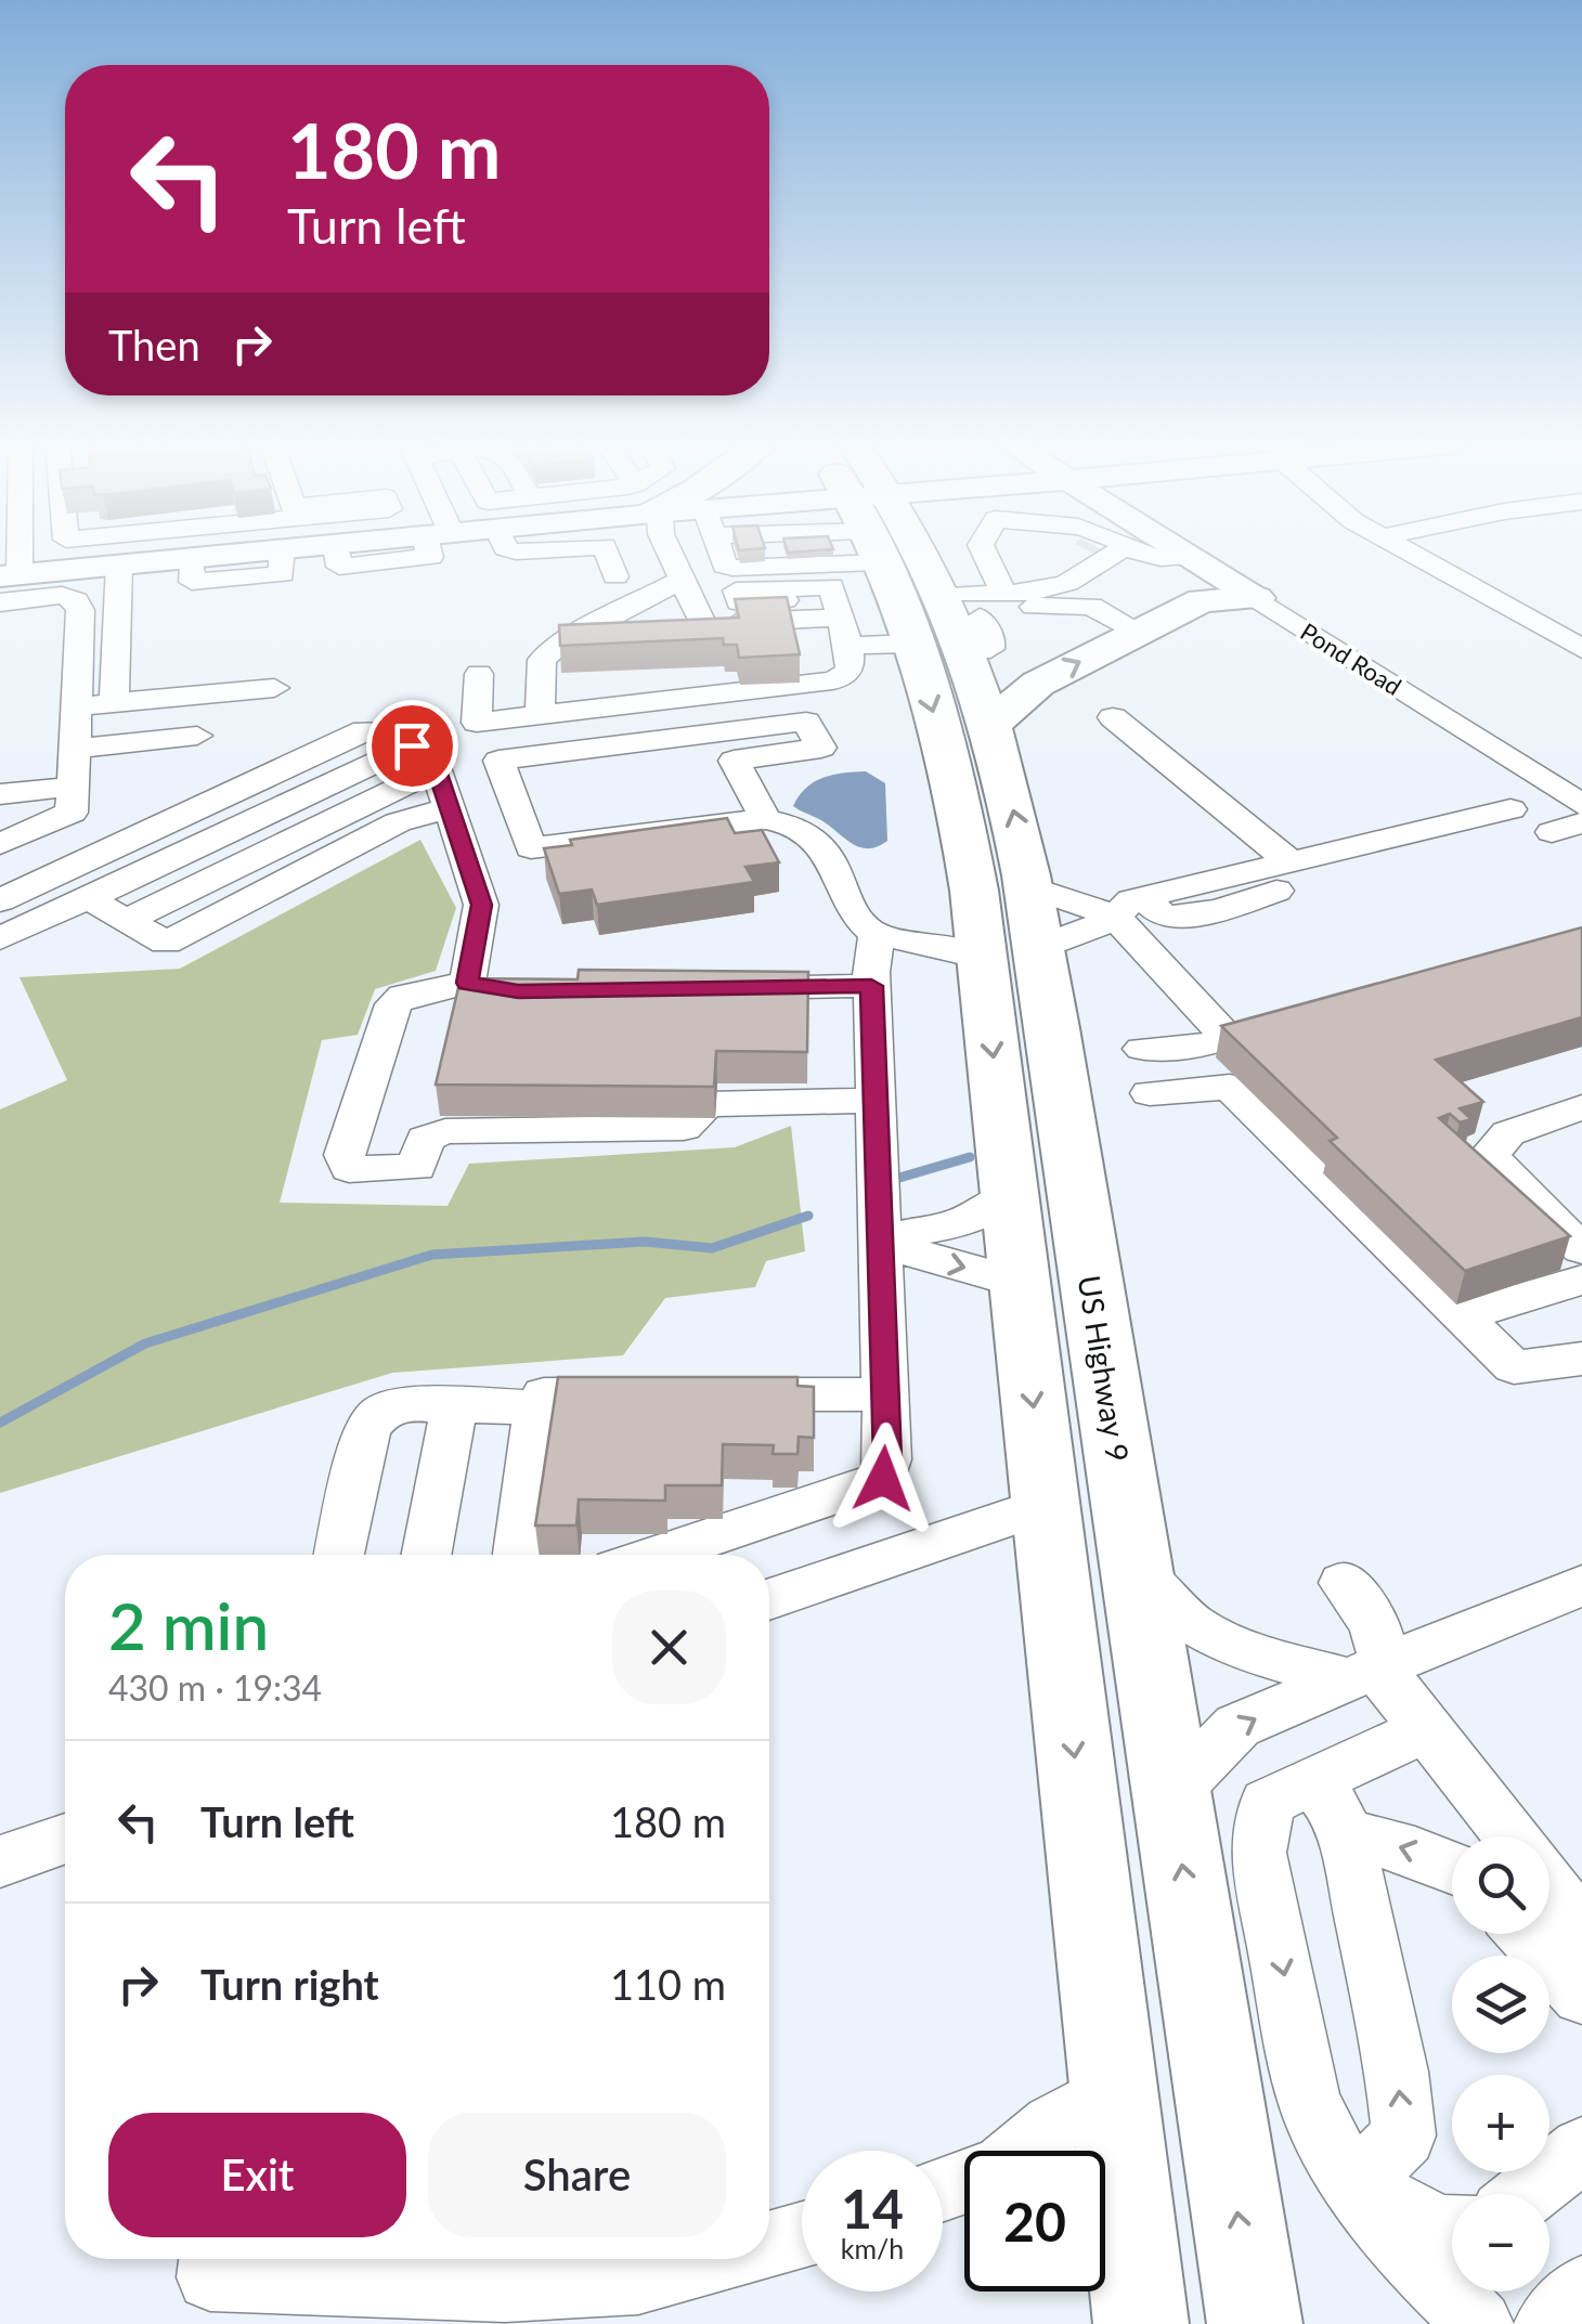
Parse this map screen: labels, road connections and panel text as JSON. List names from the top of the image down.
{
  "streets": {
    "highway": ["US Highway 9"],
    "main road": ["Pond Road"]
  },
  "page": {
    "turn": ["180 m", "Turn left"],
    "then": "Then",
    "heading": ["2 min", "430 m · 19:34"],
    "list": [
      {
        "name": "Turn left",
        "value": "180 m"
      },
      {
        "name": "Turn right",
        "value": "110 m"
      }
    ],
    "map_buttons": ["+", "−"],
    "buttons": ["Exit", "Share"],
    "speed": "14 km/h",
    "limit": "20"
  }
}
